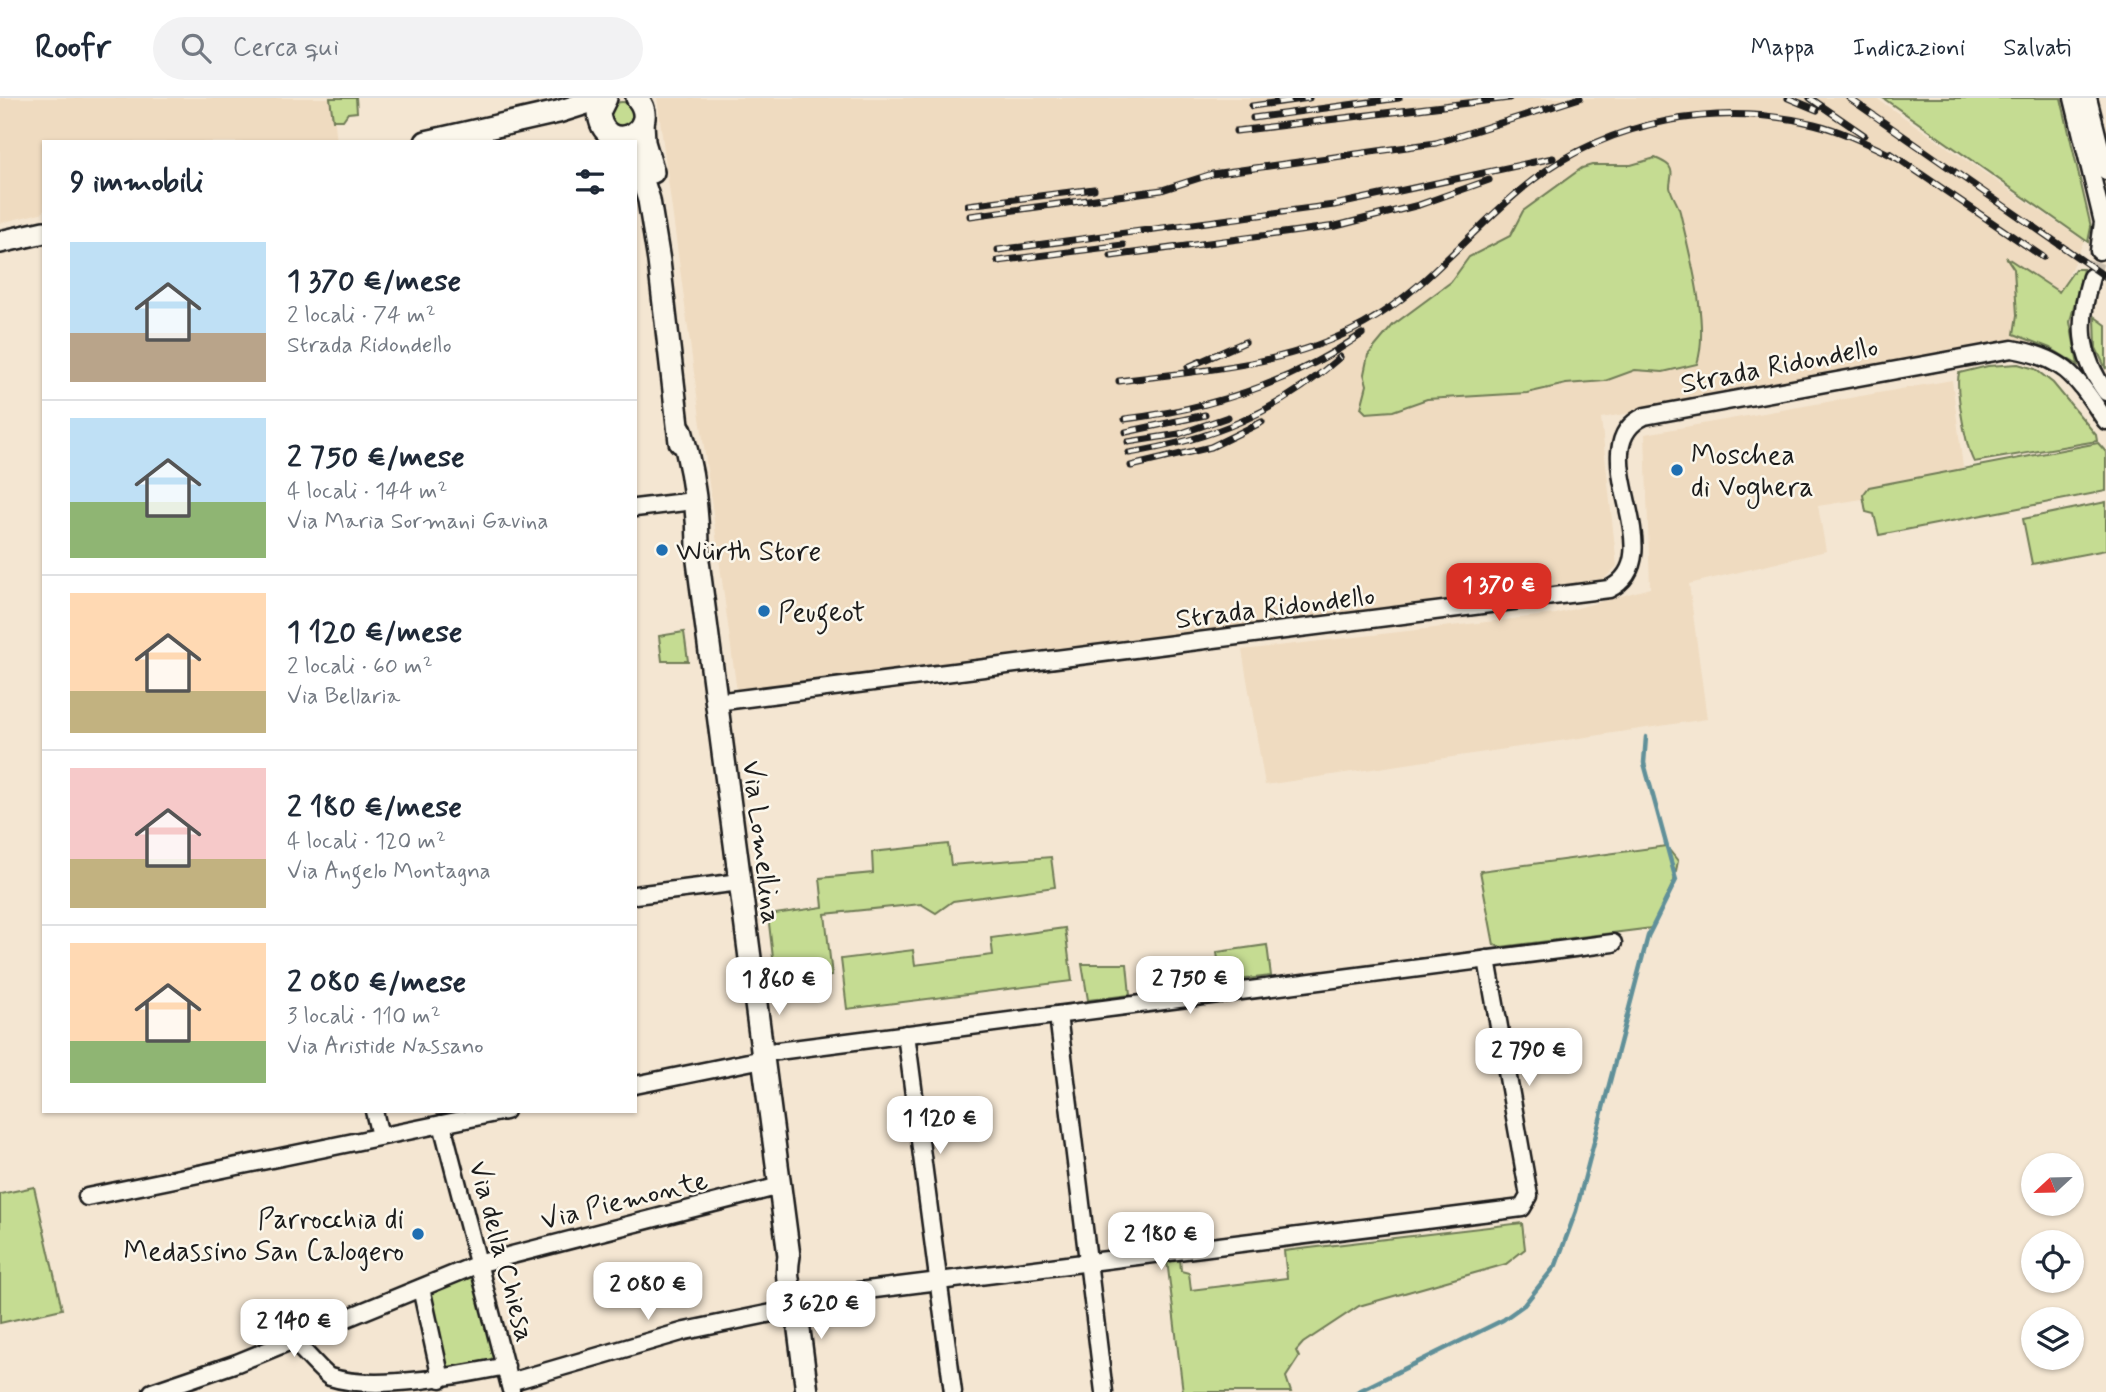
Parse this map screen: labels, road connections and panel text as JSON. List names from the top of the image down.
{
  "streets": {
    "main road": ["Via Lomellina"],
    "street": ["Strada Ridondello", "Via Piemonte", "Via della Chiesa"]
  },
  "crossings": [
    ["Strada Ridondello", "Via Lomellina"],
    ["Via Lomellina", "Via Piemonte"],
    ["Via Piemonte", "Via della Chiesa"]
  ],
  "places": [
    "Moschea di Voghera",
    "Würth Store",
    "Peugeot",
    "Parrocchia di Medassino San Calogero"
  ],
  "north": "left",
  "page": {
    "header": "Roofr",
    "search": "Cerca qui",
    "nav": ["Mappa", "Indicazioni", "Salvati"],
    "heading": "9 immobili",
    "list": [
      {
        "name": "1 370 €/mese",
        "note": "2 locali · 74 m² · Strada Ridondello"
      },
      {
        "name": "2 750 €/mese",
        "note": "4 locali · 144 m² · Via Maria Sormani Gavina"
      },
      {
        "name": "1 120 €/mese",
        "note": "2 locali · 60 m² · Via Bellaria"
      },
      {
        "name": "2 180 €/mese",
        "note": "4 locali · 120 m² · Via Angelo Montagna"
      },
      {
        "name": "2 080 €/mese",
        "note": "3 locali · 110 m² · Via Aristide Nassano"
      }
    ],
    "price": [
      "1 370 €",
      "2 750 €",
      "1 860 €",
      "2 790 €",
      "1 120 €",
      "2 180 €",
      "2 080 €",
      "3 620 €",
      "2 140 €"
    ]
  }
}
